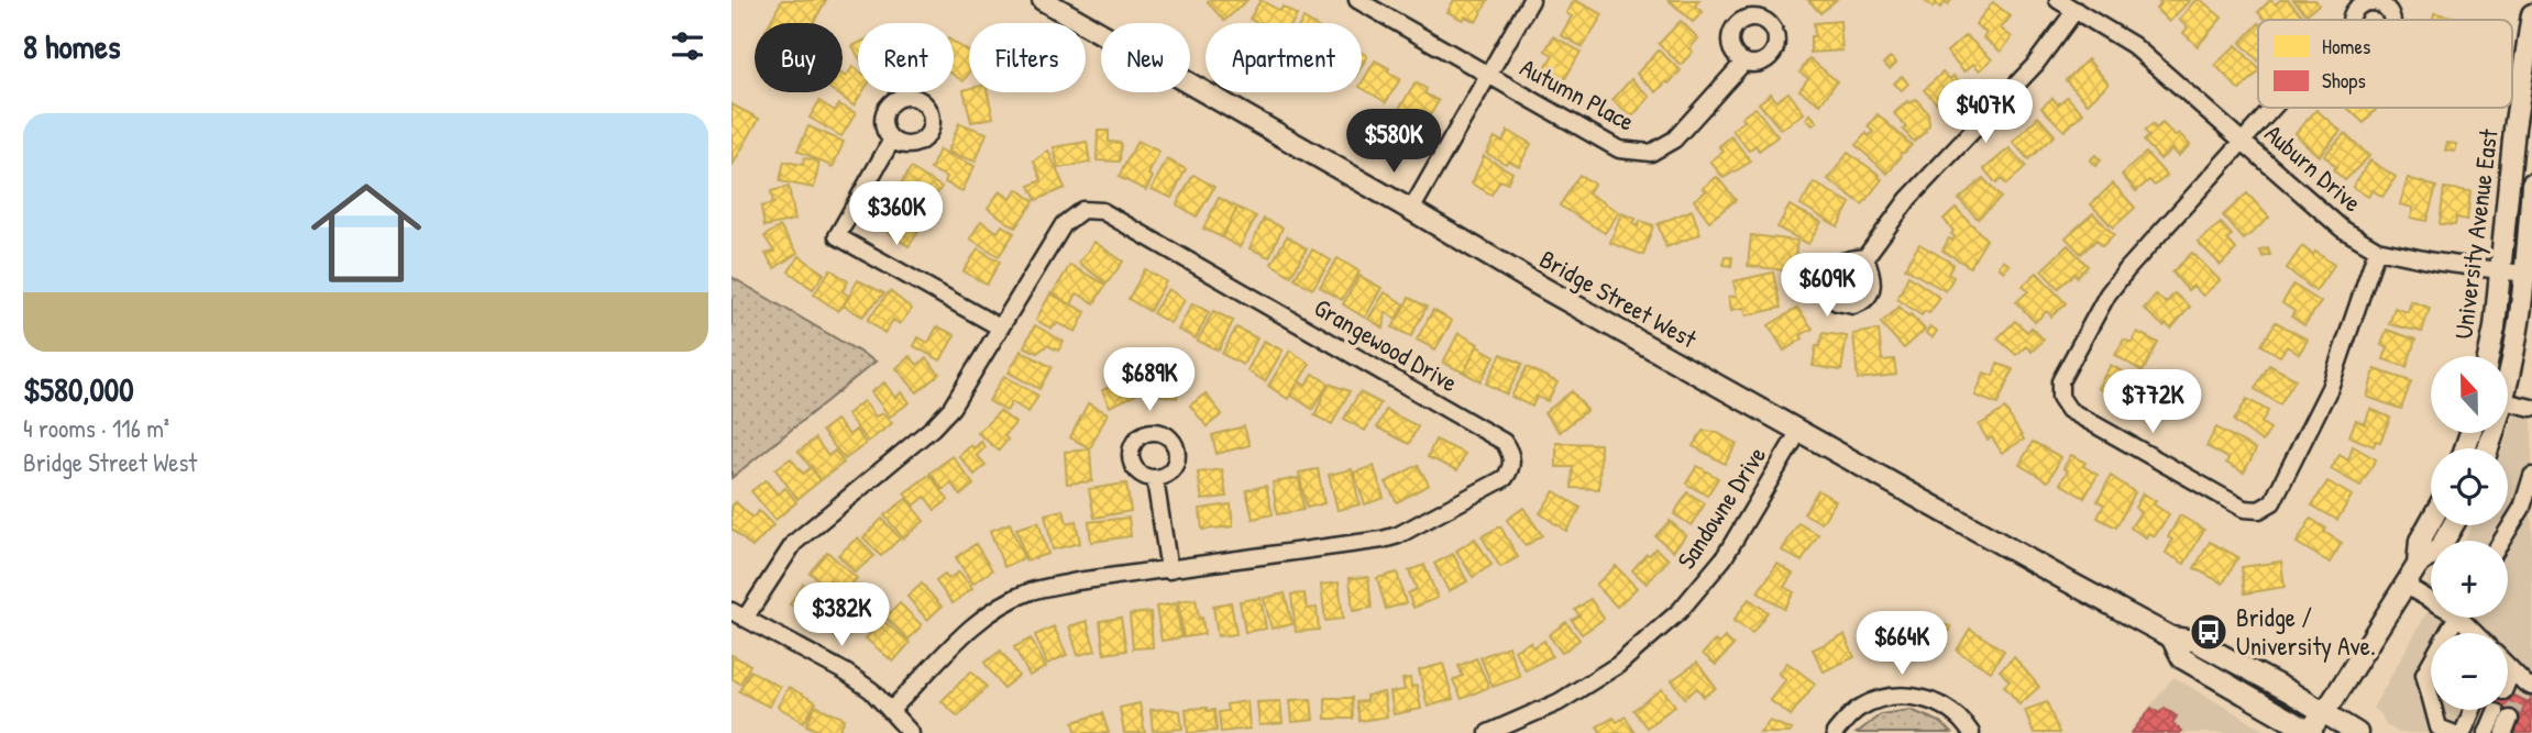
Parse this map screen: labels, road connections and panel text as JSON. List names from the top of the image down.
{
  "streets": {
    "main road": ["University Avenue East", "Bridge Street West"],
    "street": [
      "Autumn Place",
      "Auburn Drive",
      "Grangewood Drive",
      "Sandowne Drive"
    ]
  },
  "crossings": [
    ["Auburn Drive", "University Avenue East"],
    ["Bridge Street West", "Sandowne Drive"]
  ],
  "places": {
    "bus stop": ["Bridge / University Ave."]
  },
  "legend": ["Homes", "Shops"],
  "north": "top",
  "page": {
    "heading": "8 homes",
    "chip": [
      "Buy",
      "Rent",
      "Filters",
      "New",
      "Apartment"
    ],
    "price": [
      "$407K",
      "$580K",
      "$360K",
      "$609K",
      "$689K",
      "$772K",
      "$382K",
      "$664K"
    ],
    "list": [
      {
        "name": "$580,000",
        "note": "4 rooms · 116 m² · Bridge Street West"
      }
    ],
    "map_buttons": ["+", "−"]
  }
}
